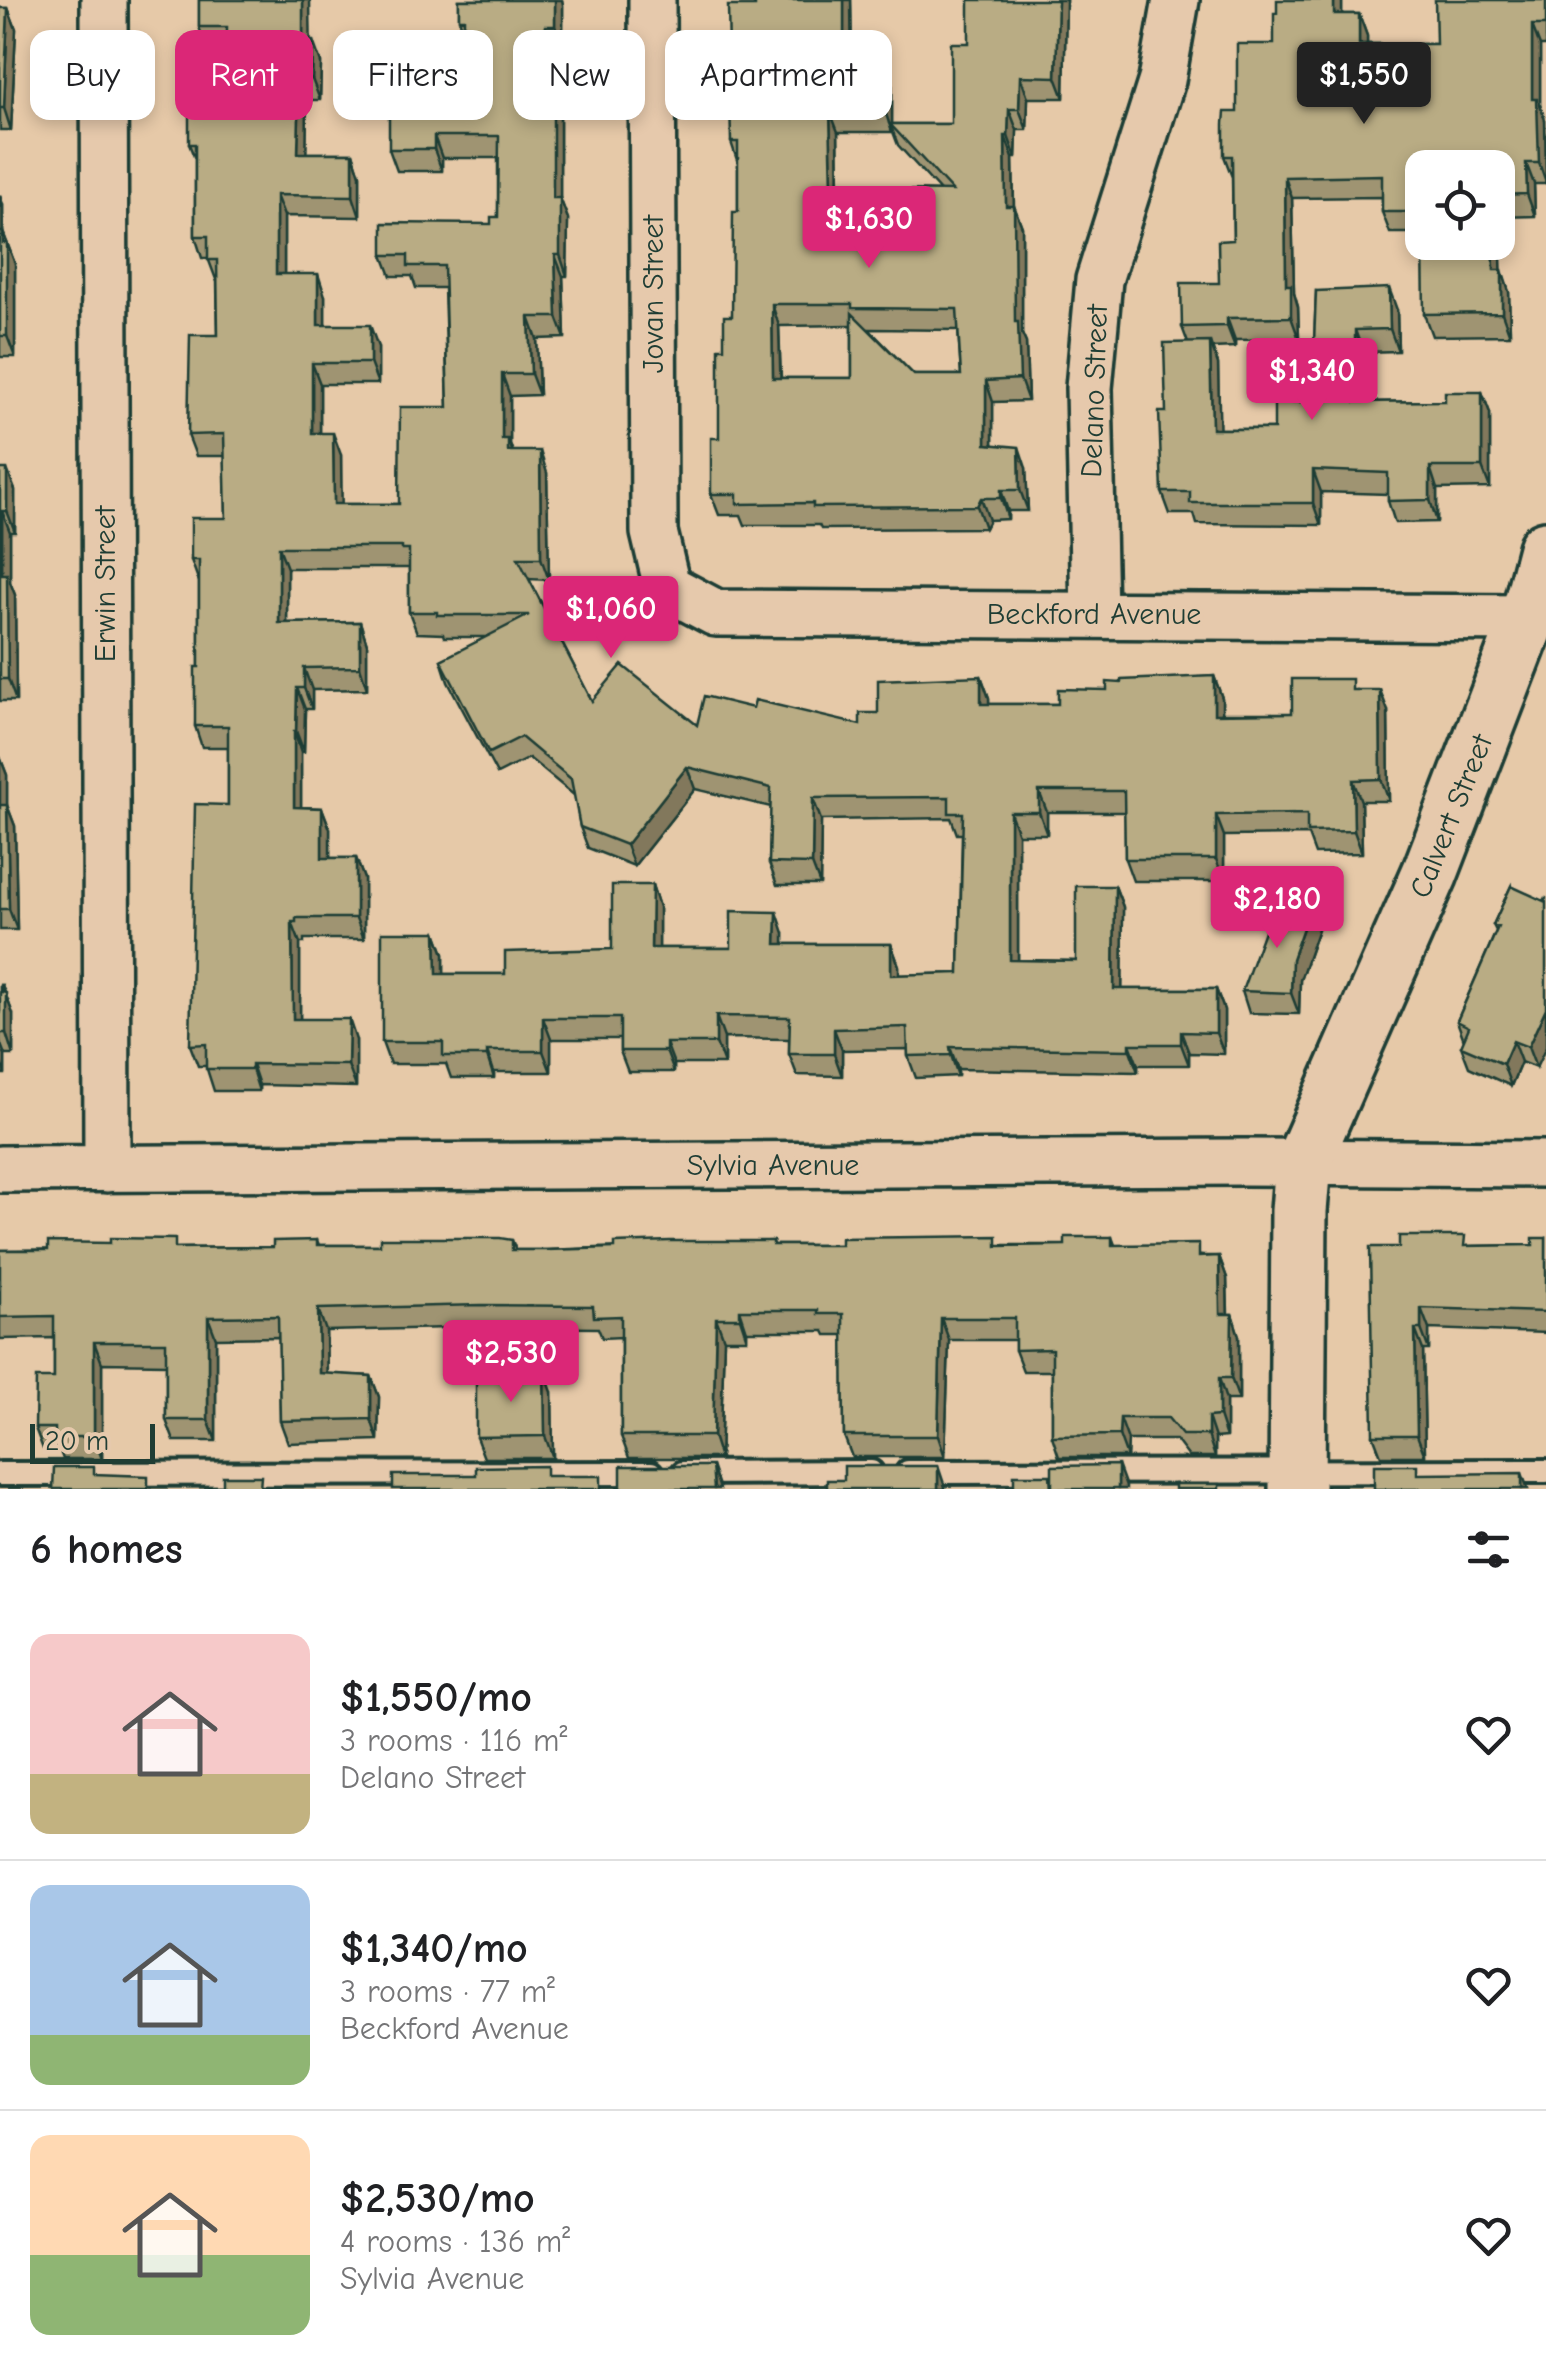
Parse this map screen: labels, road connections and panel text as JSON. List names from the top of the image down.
{
  "streets": {
    "street": [
      "Jovan Street",
      "Delano Street",
      "Erwin Street",
      "Beckford Avenue",
      "Calvert Street",
      "Sylvia Avenue"
    ]
  },
  "crossings": [
    ["Jovan Street", "Beckford Avenue"],
    ["Delano Street", "Beckford Avenue"],
    ["Erwin Street", "Sylvia Avenue"],
    ["Beckford Avenue", "Calvert Street"],
    ["Calvert Street", "Sylvia Avenue"]
  ],
  "scale_bar": "20 m",
  "page": {
    "chip": [
      "Buy",
      "Rent",
      "Filters",
      "New",
      "Apartment"
    ],
    "price": [
      "$1,550",
      "$1,630",
      "$1,340",
      "$1,060",
      "$2,180",
      "$2,530"
    ],
    "scale": "20 m",
    "heading": "6 homes",
    "list": [
      {
        "name": "$1,550/mo",
        "note": "3 rooms · 116 m² · Delano Street"
      },
      {
        "name": "$1,340/mo",
        "note": "3 rooms · 77 m² · Beckford Avenue"
      },
      {
        "name": "$2,530/mo",
        "note": "4 rooms · 136 m² · Sylvia Avenue"
      }
    ]
  }
}
